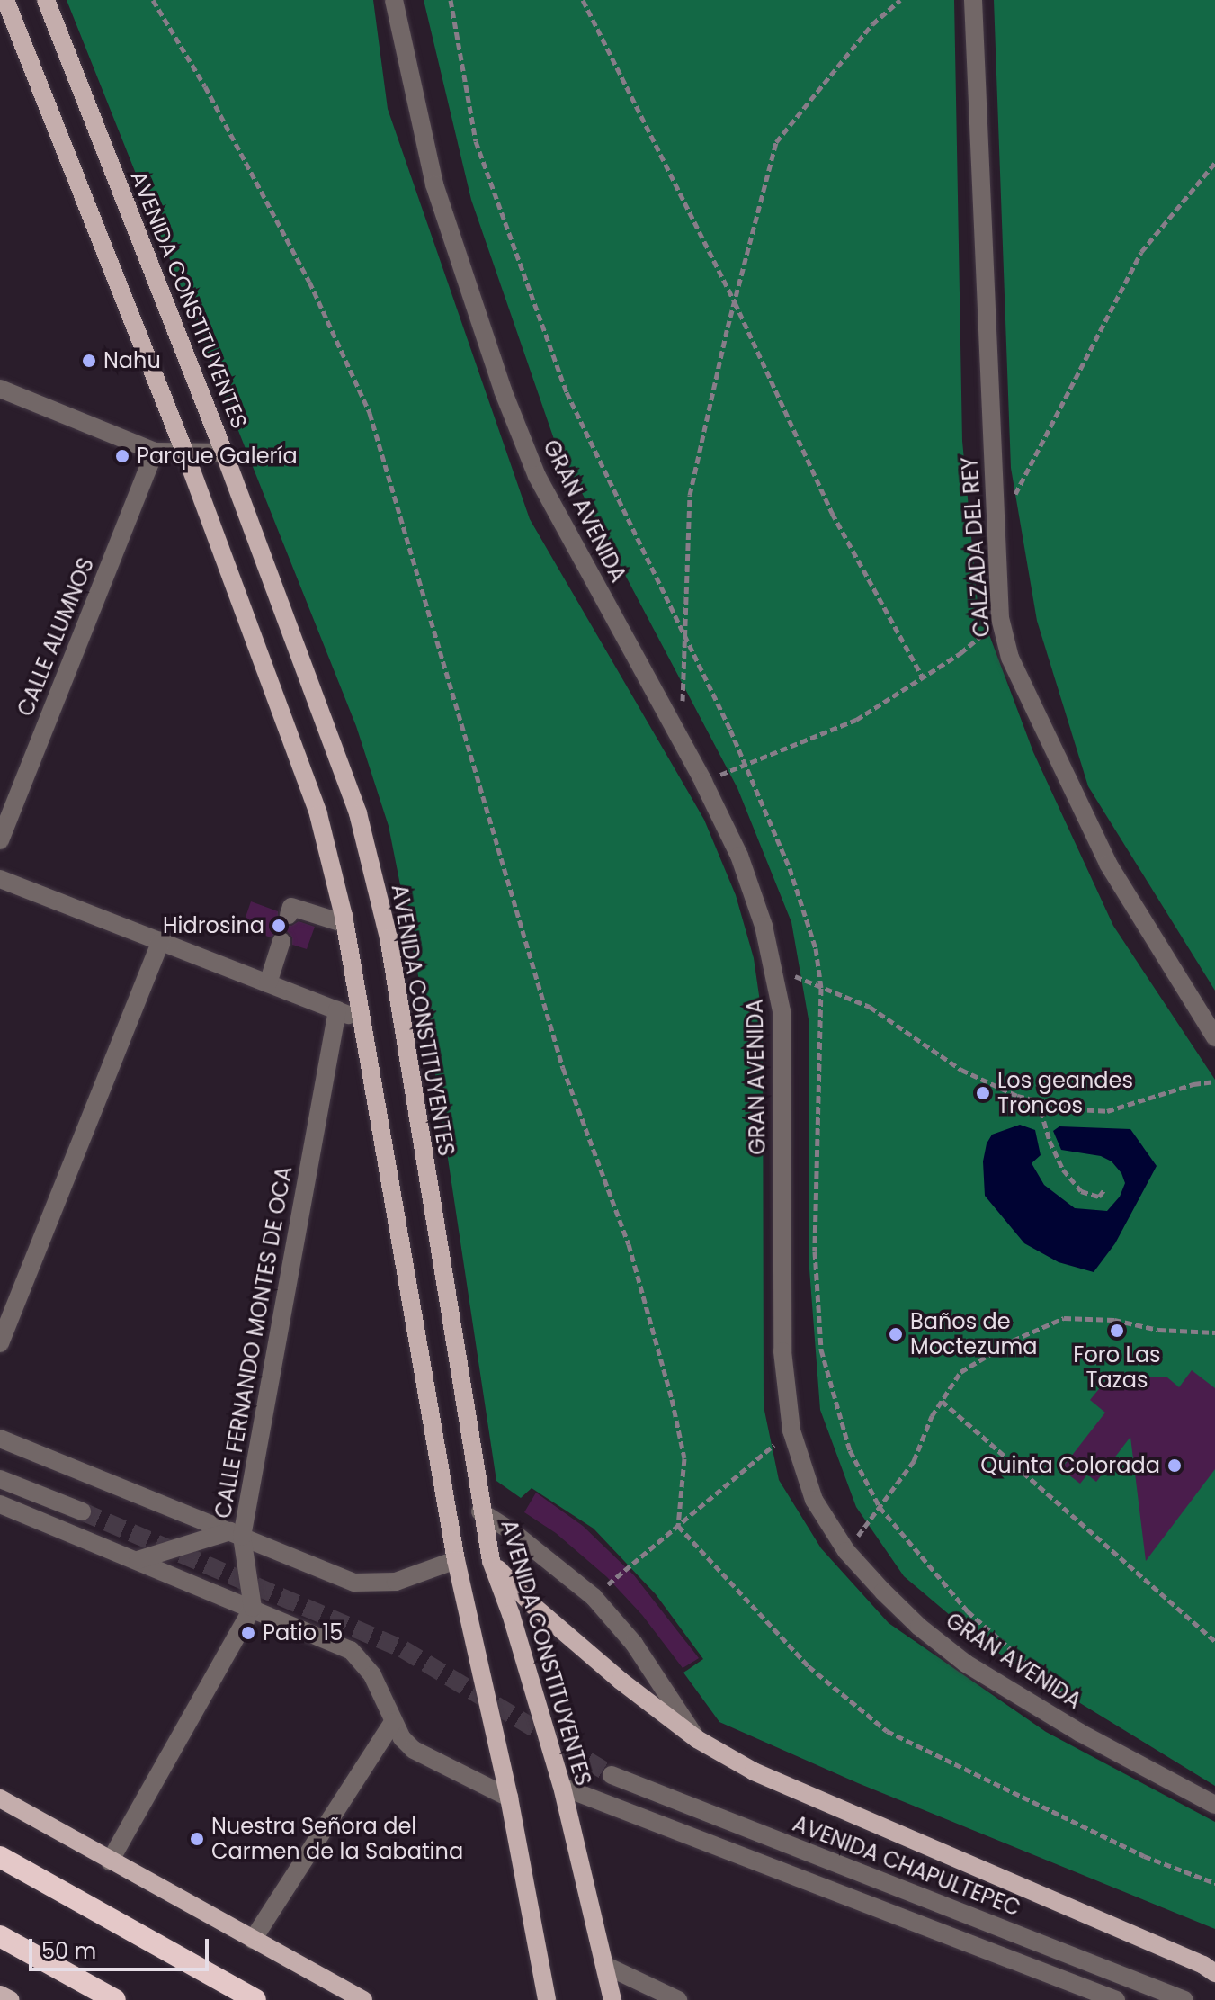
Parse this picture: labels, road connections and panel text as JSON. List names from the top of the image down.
{
  "streets": {
    "main road": ["AVENIDA CONSTITUYENTES"],
    "street": [
      "GRAN AVENIDA",
      "CALZADA DEL REY",
      "CALLE ALUMNOS",
      "CALLE FERNANDO MONTES DE OCA",
      "AVENIDA CHAPULTEPEC"
    ]
  },
  "places": [
    "Nahu",
    "Parque Galería",
    "Hidrosina",
    "Los geandes Troncos",
    "Foro Las Tazas",
    "Baños de Moctezuma",
    "Quinta Colorada",
    "Patio 15",
    "Nuestra Señora del Carmen de la Sabatina"
  ],
  "scale_bar": "50 m"
}
